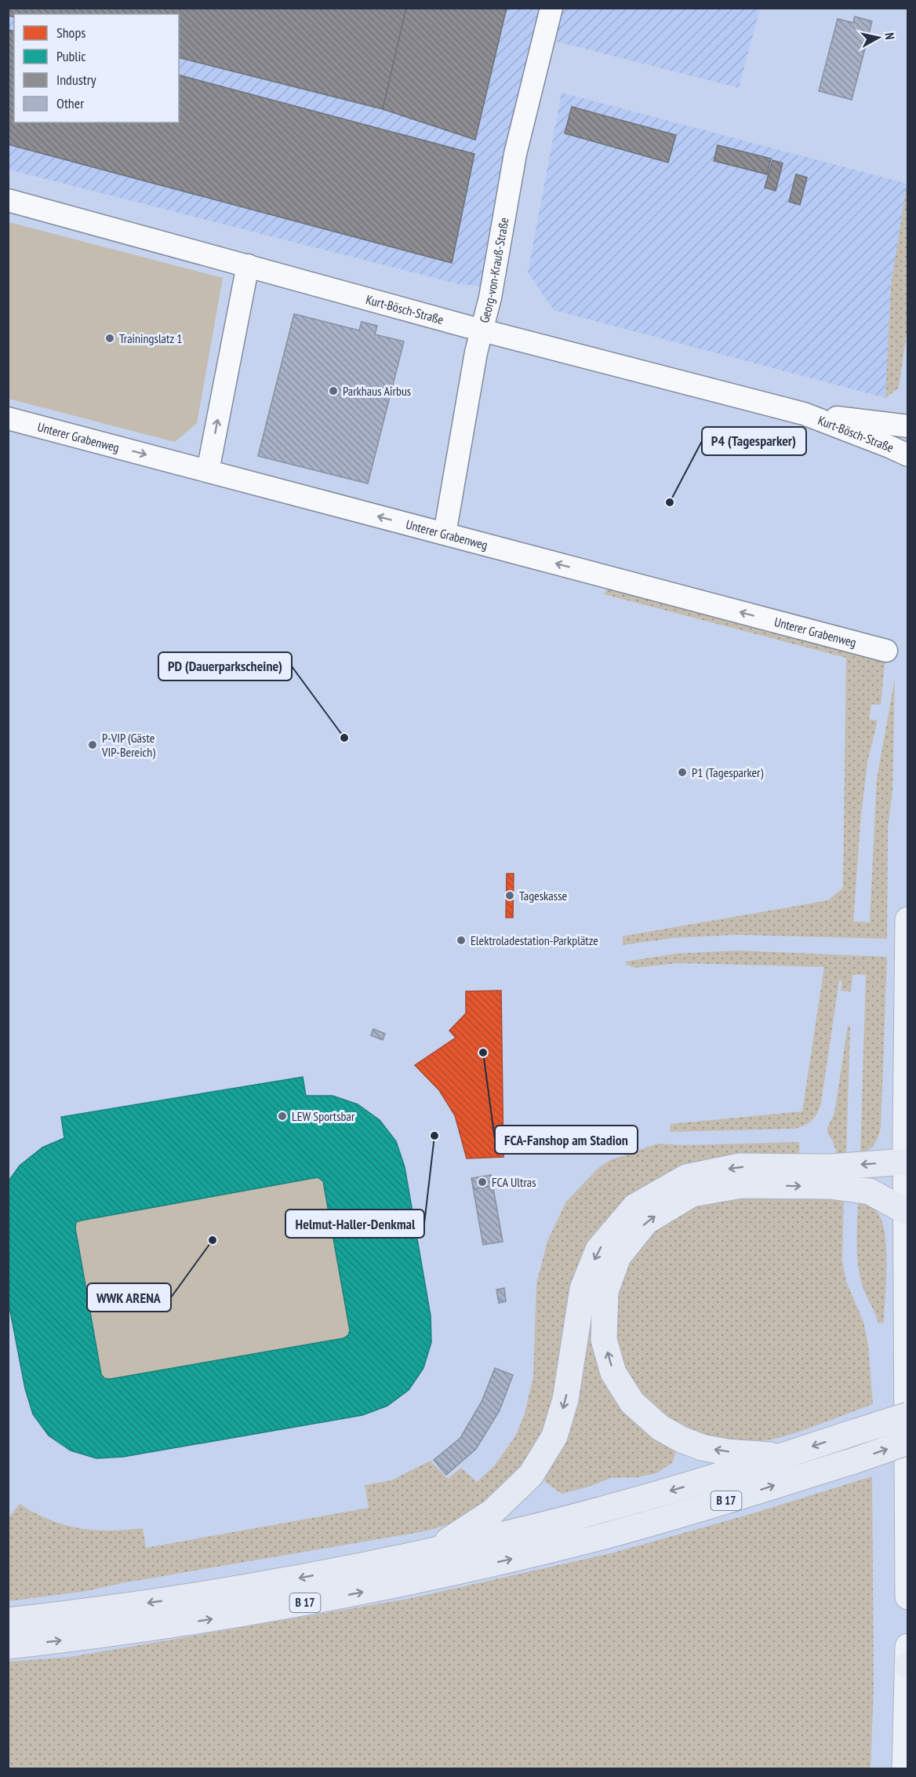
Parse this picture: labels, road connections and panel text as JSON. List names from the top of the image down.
{
  "streets": {
    "highway": ["B 17"],
    "street": ["Georg-von-Krauß-Straße", "Kurt-Bösch-Straße", "Unterer Grabenweg"]
  },
  "crossings": [
    ["Georg-von-Krauß-Straße", "Kurt-Bösch-Straße"],
    ["Georg-von-Krauß-Straße", "Unterer Grabenweg"]
  ],
  "places": [
    "Trainingslatz 1",
    "Parkhaus Airbus",
    "P4 (Tagesparker)",
    "PD (Dauerparkscheine)",
    "P-VIP (Gäste VIP-Bereich)",
    "P1 (Tagesparker)",
    "Tageskasse",
    "Elektroladestation-Parkplätze",
    "FCA-Fanshop am Stadion",
    "LEW Sportsbar",
    "Helmut-Haller-Denkmal",
    "FCA Ultras",
    "WWK ARENA"
  ],
  "legend": [
    "Shops",
    "Public",
    "Industry",
    "Other"
  ],
  "north": "right"
}
